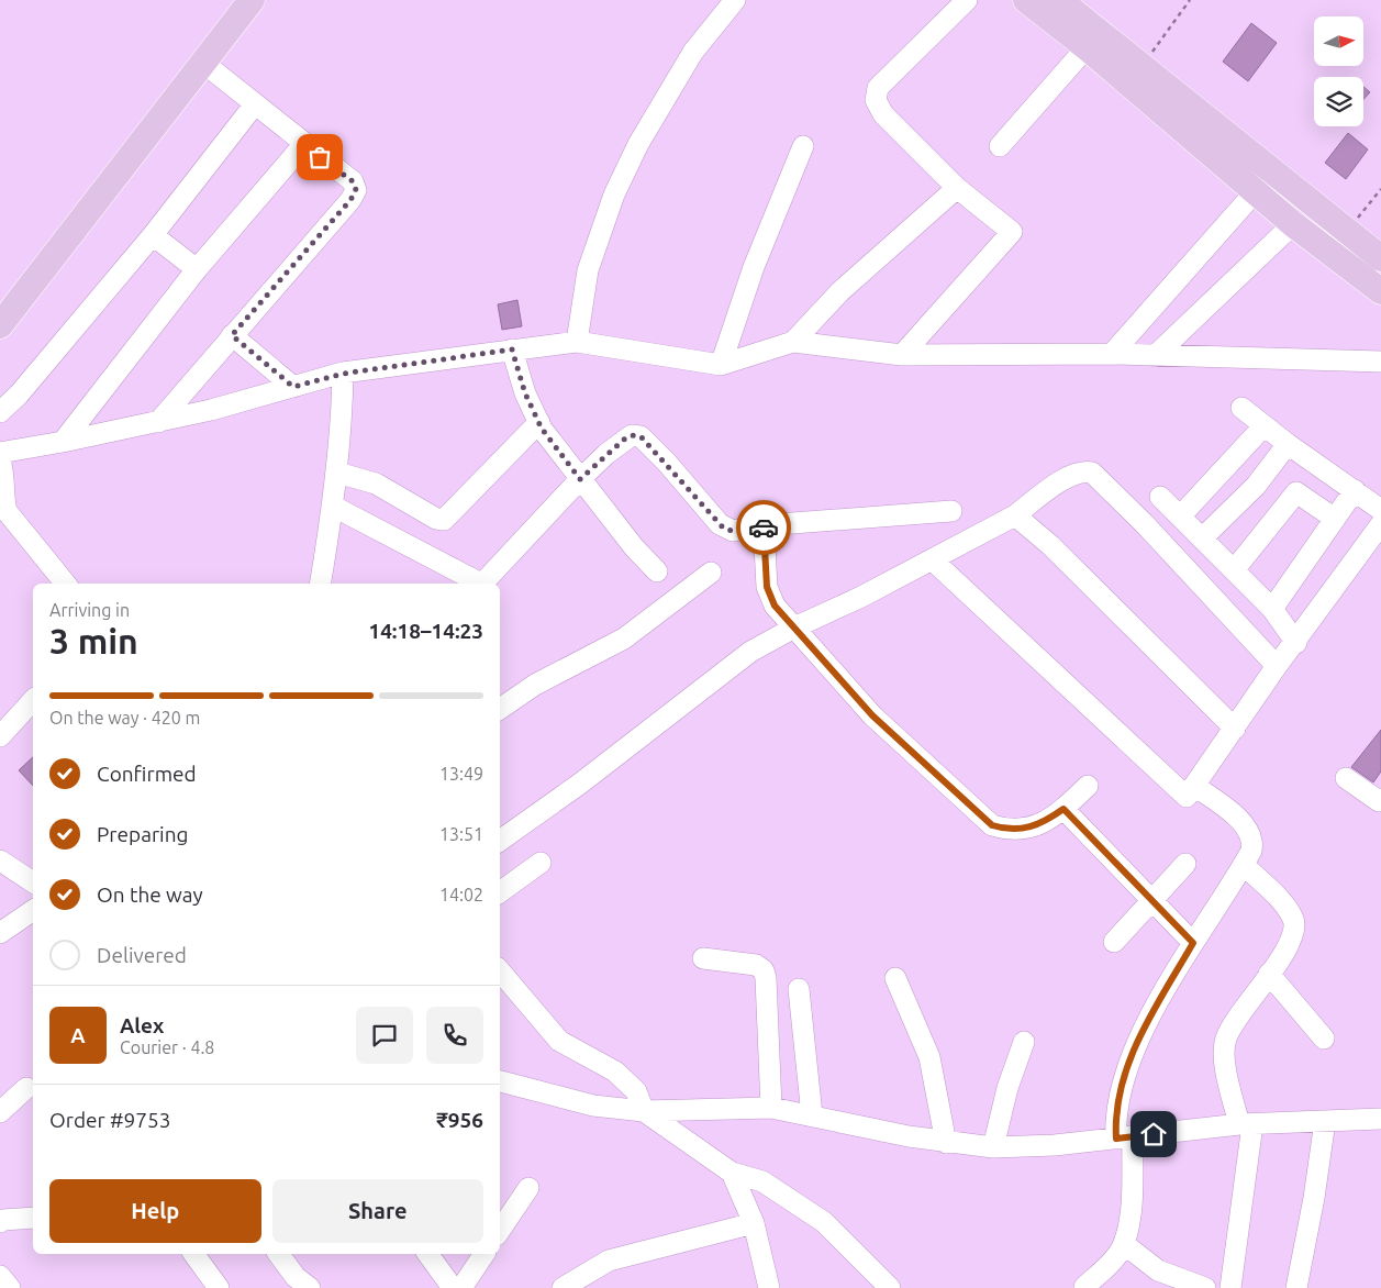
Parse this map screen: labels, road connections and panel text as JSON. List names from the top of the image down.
{
  "north": "right",
  "page": {
    "heading": ["3 min", "Arriving in", "14:18–14:23"],
    "panel": [
      "Alex",
      "Courier · 4.8",
      "Order #9753",
      "₹956"
    ],
    "bar": "On the way · 420 m",
    "list": [
      ["Confirmed", "13:49"],
      ["Preparing", "13:51"],
      ["On the way", "14:02"],
      "Delivered"
    ],
    "round": "A",
    "buttons": ["Help", "Share"]
  }
}
